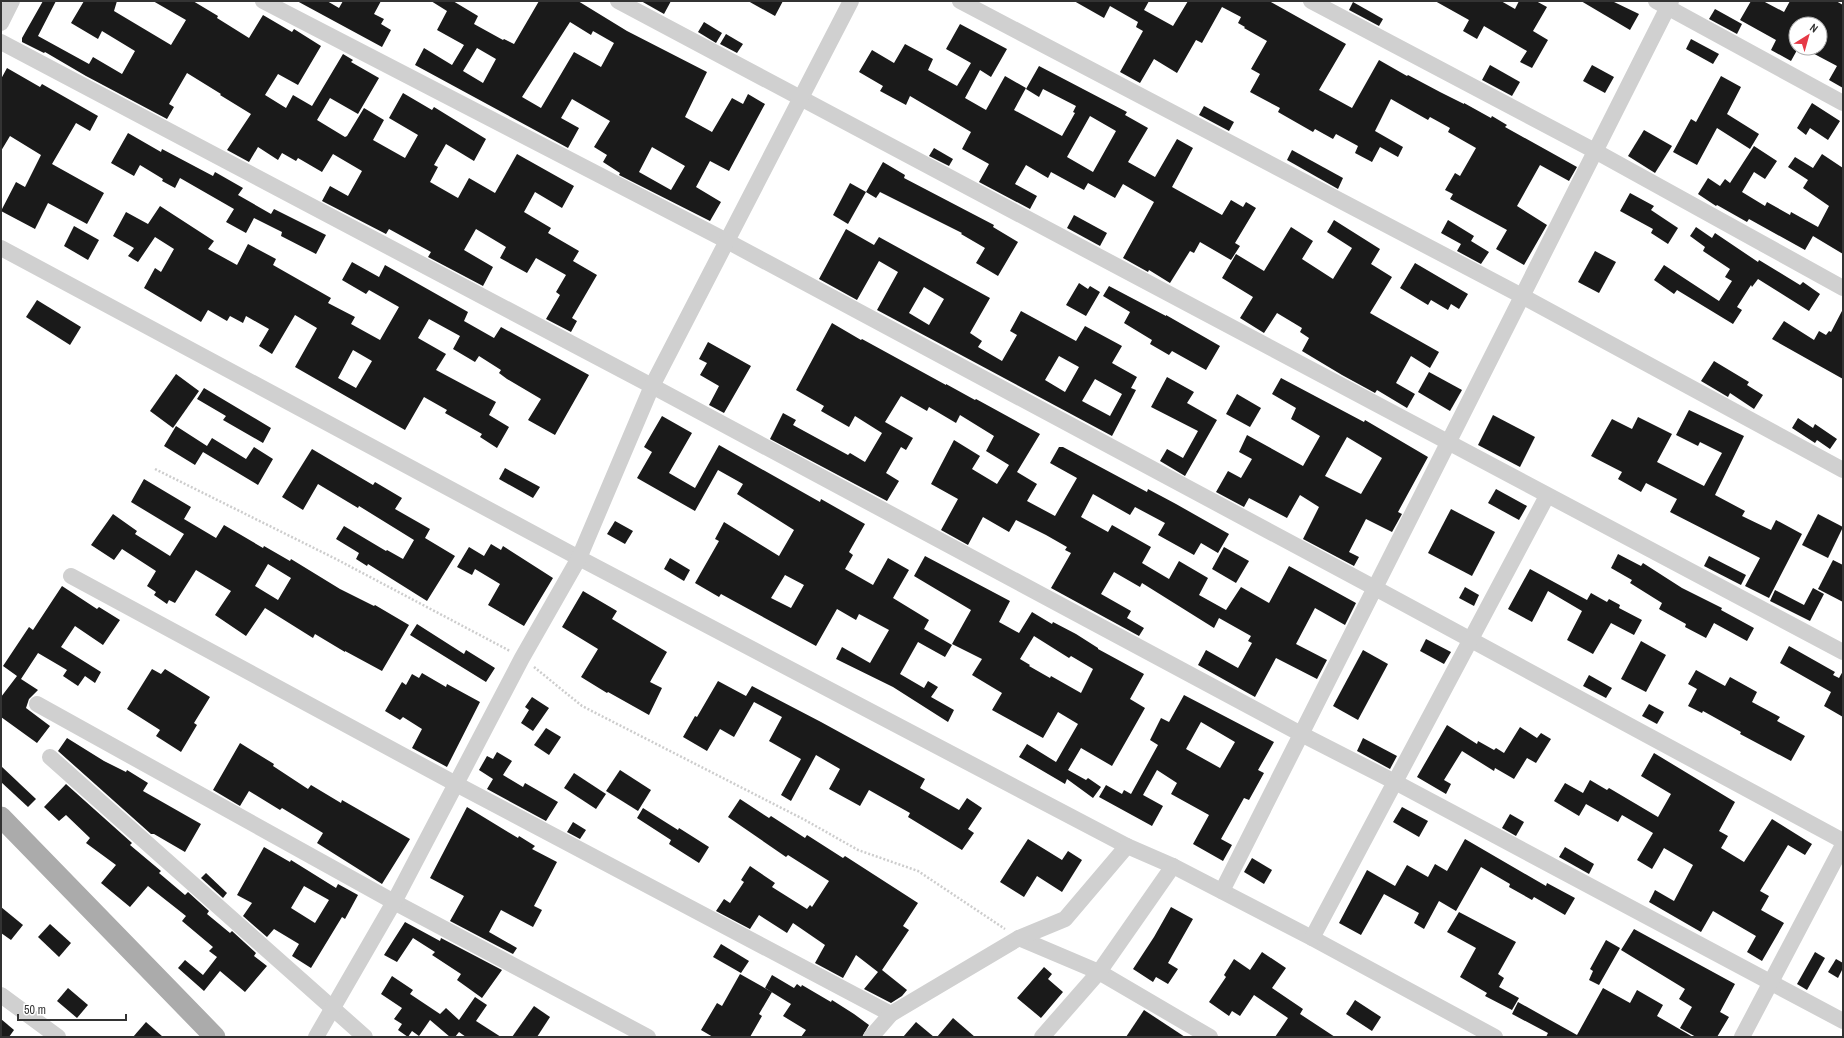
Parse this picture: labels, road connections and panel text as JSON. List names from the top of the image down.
{
  "scale_bar": "50 m",
  "north": "top right"
}
